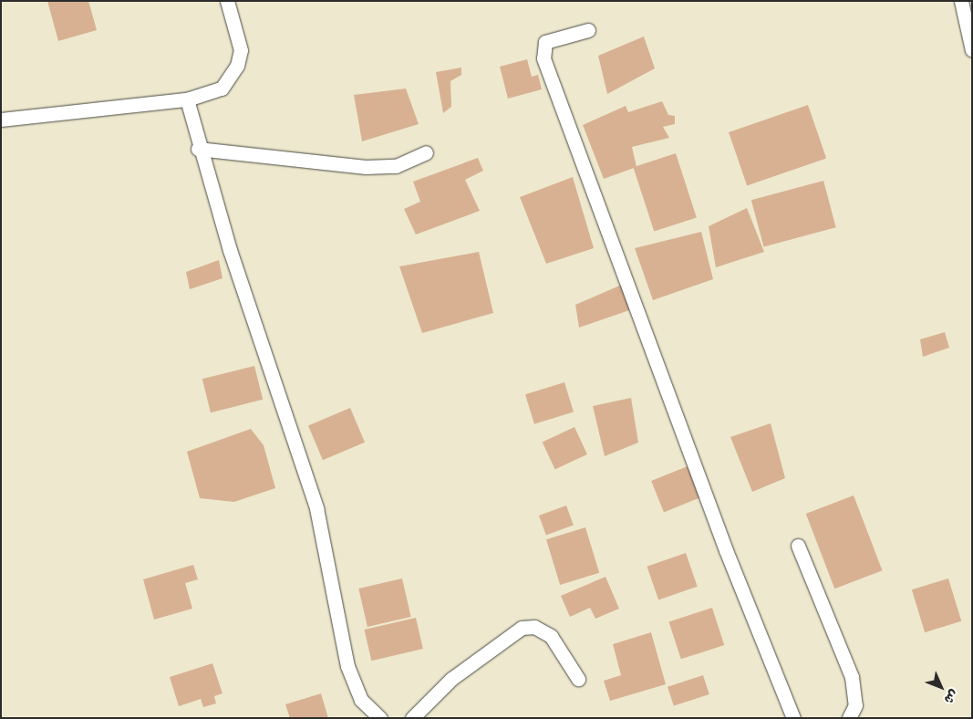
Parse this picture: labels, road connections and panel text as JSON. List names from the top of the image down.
{
  "north": "bottom right"
}
